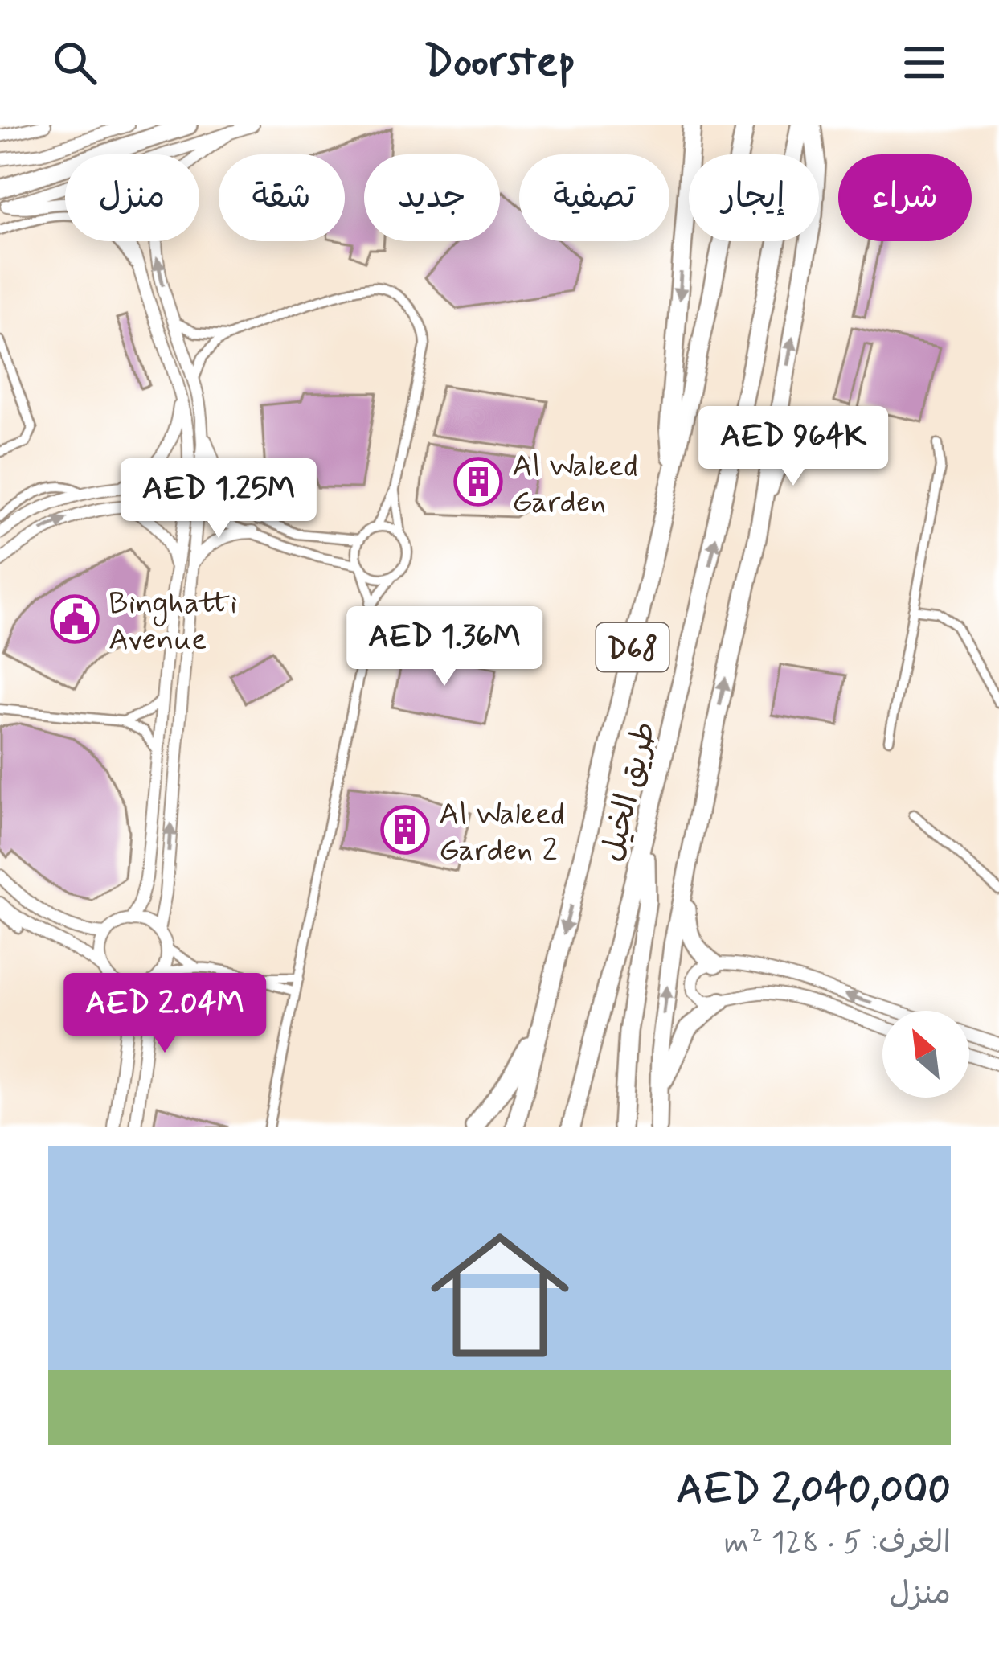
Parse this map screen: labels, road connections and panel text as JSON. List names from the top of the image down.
{
  "streets": {
    "highway": ["D68", "طريق الخيل"]
  },
  "places": {
    "building": ["Al Waleed Garden", "Al Waleed Garden 2"],
    "public building": ["Binghatti Avenue"]
  },
  "north": "top left",
  "page": {
    "header": "Doorstep",
    "chip": [
      "شراء",
      "إيجار",
      "تصفية",
      "جديد",
      "شقة",
      "منزل"
    ],
    "price": [
      "AED 964K",
      "AED 1.25M",
      "AED 1.36M",
      "AED 2.04M"
    ],
    "list": [
      {
        "name": "AED 2,040,000",
        "note": "الغرف: 5 · 128 m² · منزل"
      }
    ]
  }
}
